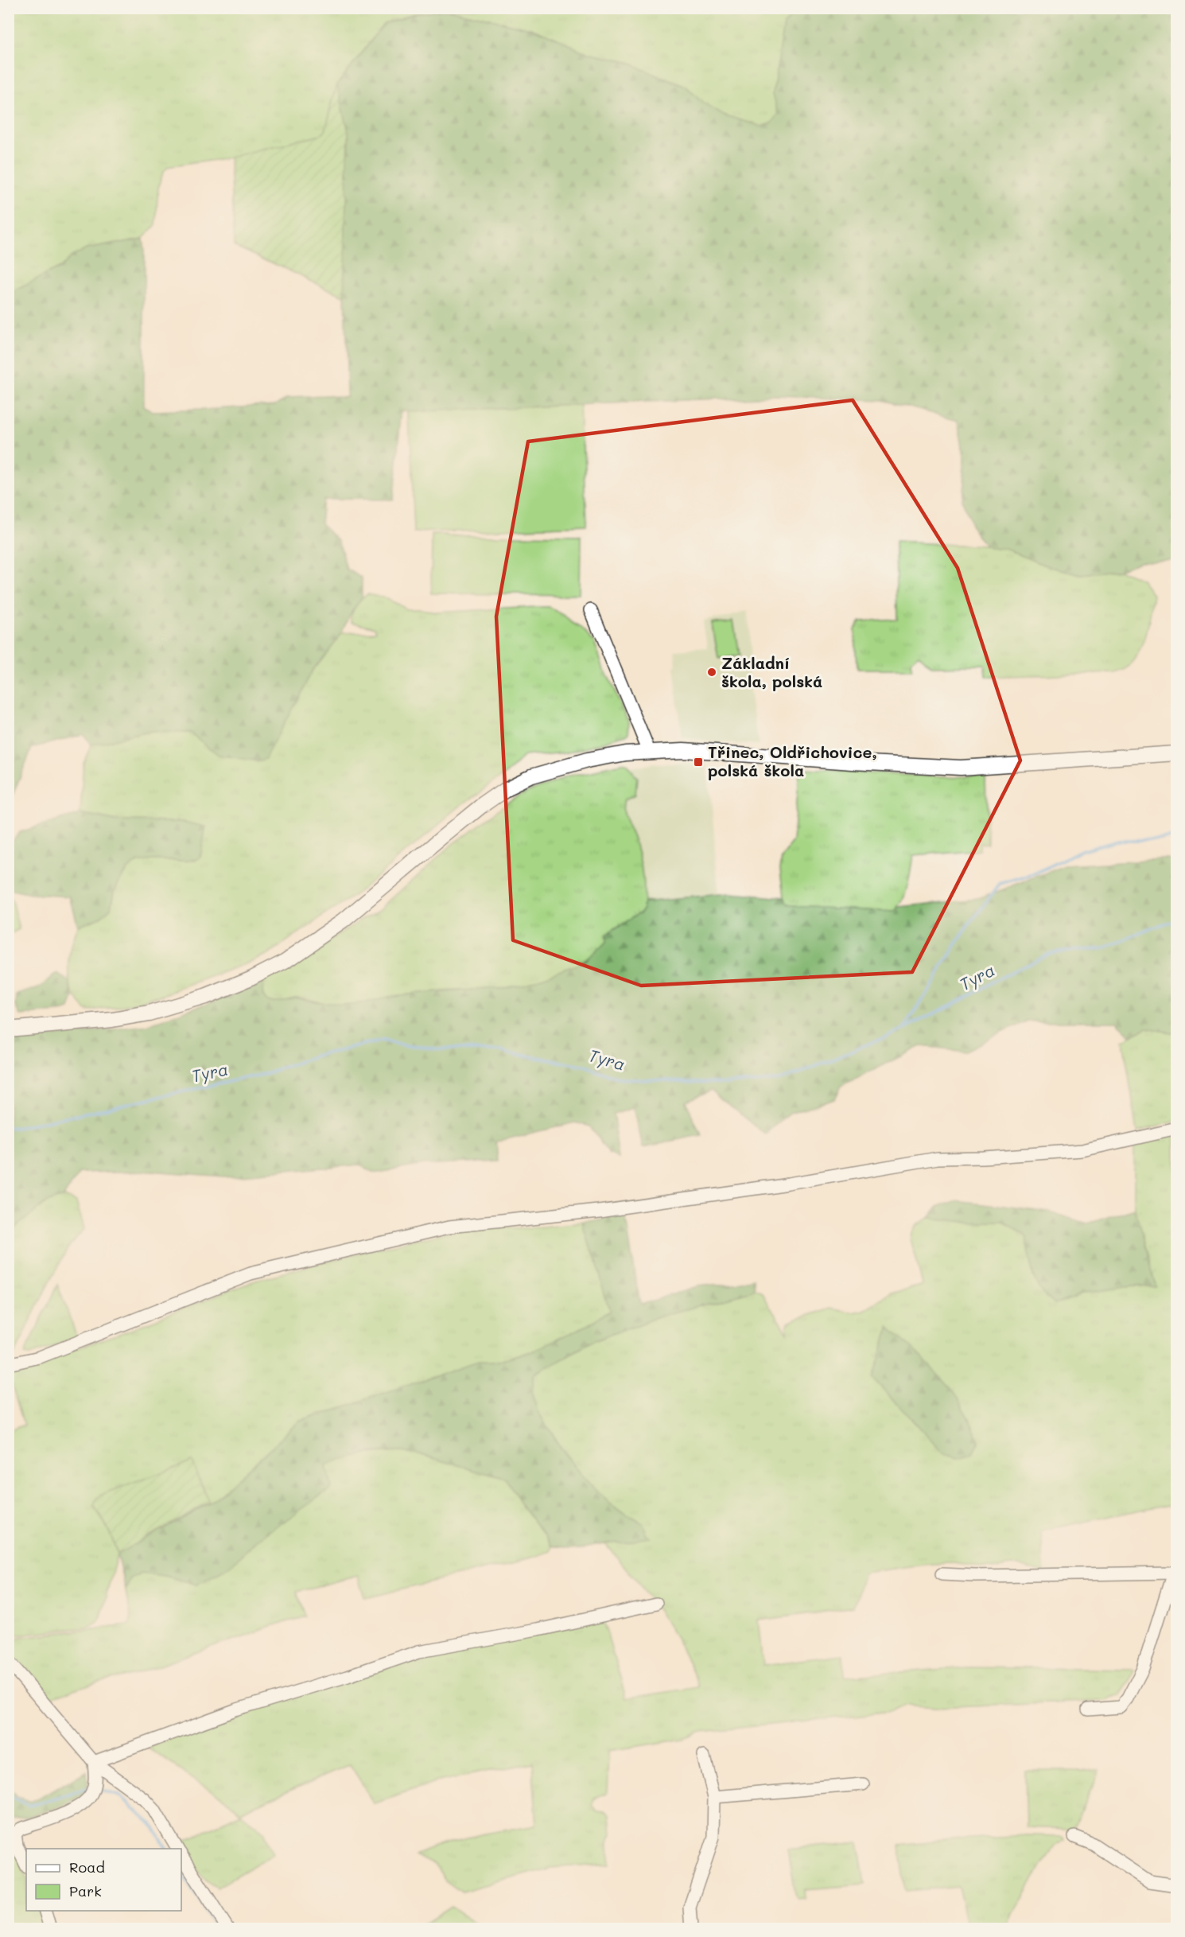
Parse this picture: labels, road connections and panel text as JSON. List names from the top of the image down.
{
  "water": ["Tyra"],
  "places": {
    "other": ["Základní škola, polská"],
    "transit": ["Třinec, Oldřichovice, polská škola"]
  },
  "legend": ["Road", "Park"]
}
